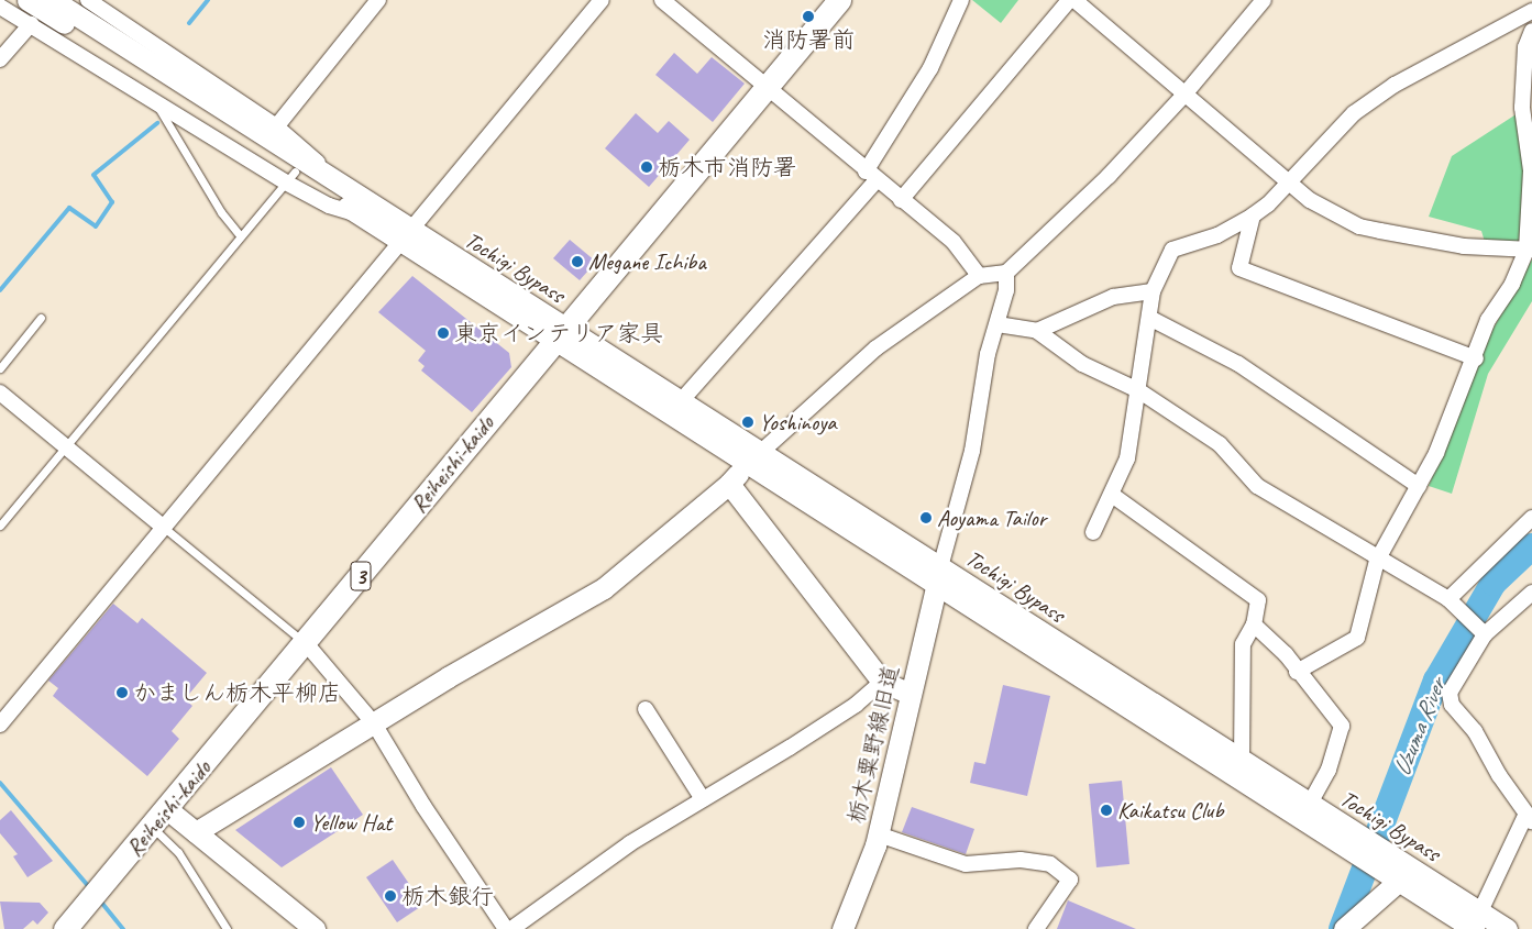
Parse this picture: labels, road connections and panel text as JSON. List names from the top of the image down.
{
  "streets": {
    "main road": [
      "Tochigi Bypass",
      "Reiheishi-kaido",
      "3",
      "栃木粟野線旧道"
    ]
  },
  "crossings": [
    ["Tochigi Bypass", "Reiheishi-kaido"],
    ["Tochigi Bypass", "栃木粟野線旧道"]
  ],
  "water": ["Uzuma River"],
  "places": [
    "消防署前",
    "栃木市消防署",
    "Megane Ichiba",
    "東京インテリア家具",
    "Yoshinoya",
    "Aoyama Tailor",
    "かましん栃木平柳店",
    "Kaikatsu Club",
    "Yellow Hat",
    "栃木銀行"
  ]
}
